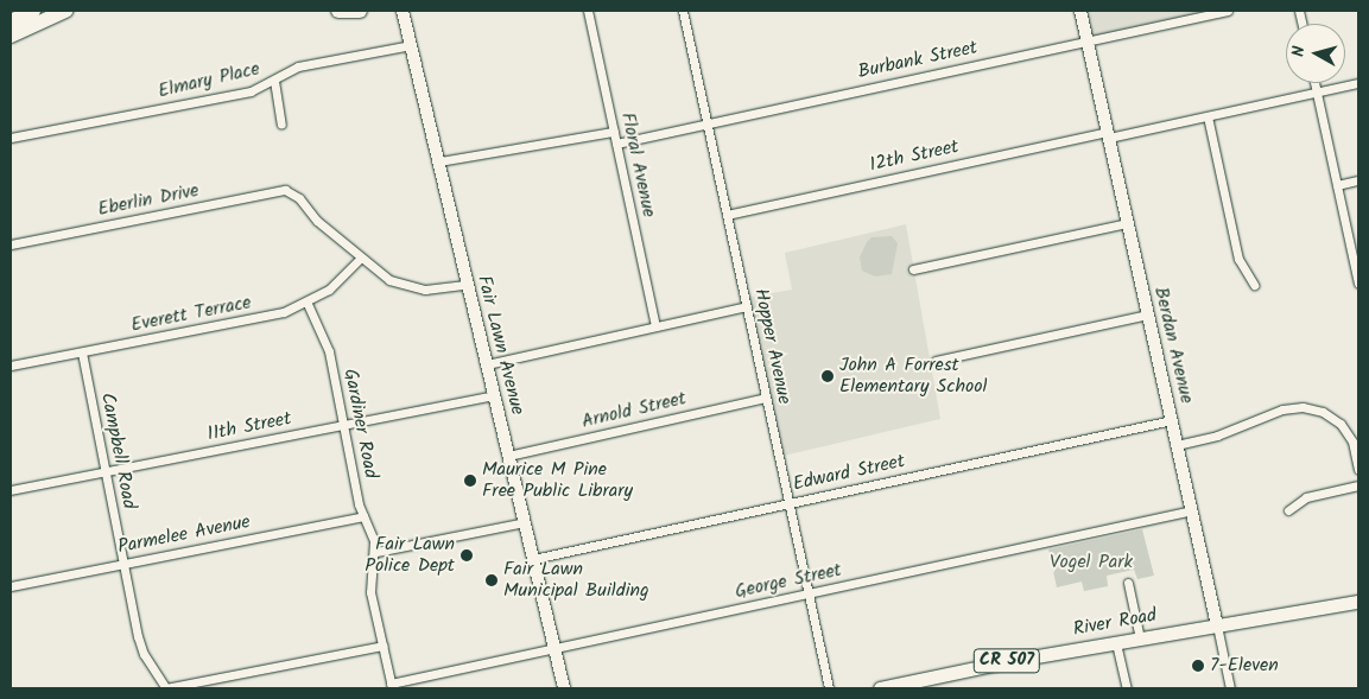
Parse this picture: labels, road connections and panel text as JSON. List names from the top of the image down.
{
  "streets": {
    "main road": [
      "Fair Lawn Avenue",
      "Berdan Avenue",
      "River Road",
      "CR 507"
    ],
    "street": [
      "Burbank Street",
      "Elmary Place",
      "12th Street",
      "Floral Avenue",
      "Eberlin Drive",
      "Everett Terrace",
      "Hopper Avenue",
      "Arnold Street",
      "Gardiner Road",
      "11th Street",
      "Campbell Road",
      "Edward Street",
      "Parmelee Avenue",
      "George Street"
    ]
  },
  "crossings": [
    ["Burbank Street", "Floral Avenue"],
    ["Burbank Street", "Berdan Avenue"],
    ["Burbank Street", "Hopper Avenue"],
    ["Elmary Place", "Fair Lawn Avenue"],
    ["12th Street", "Berdan Avenue"],
    ["12th Street", "Hopper Avenue"],
    ["Eberlin Drive", "Everett Terrace"],
    ["Everett Terrace", "Gardiner Road"],
    ["Everett Terrace", "Campbell Road"],
    ["Fair Lawn Avenue", "Arnold Street"],
    ["Fair Lawn Avenue", "11th Street"],
    ["Fair Lawn Avenue", "Edward Street"],
    ["Fair Lawn Avenue", "George Street"],
    ["Berdan Avenue", "Edward Street"],
    ["Berdan Avenue", "George Street"],
    ["Berdan Avenue", "River Road"],
    ["Hopper Avenue", "Arnold Street"],
    ["Hopper Avenue", "Edward Street"],
    ["Hopper Avenue", "George Street"],
    ["Gardiner Road", "11th Street"],
    ["Gardiner Road", "Parmelee Avenue"],
    ["11th Street", "Campbell Road"],
    ["Campbell Road", "Parmelee Avenue"]
  ],
  "parks": ["Vogel Park"],
  "places": [
    "John A Forrest Elementary School",
    "Maurice M Pine Free Public Library",
    "Fair Lawn Police Dept",
    "Fair Lawn Municipal Building",
    "7-Eleven"
  ],
  "north": "left"
}
